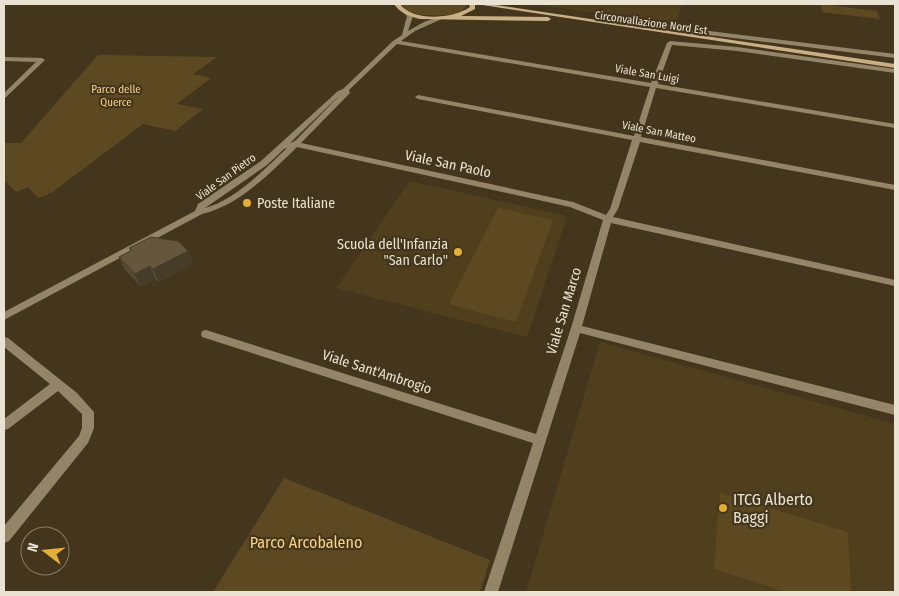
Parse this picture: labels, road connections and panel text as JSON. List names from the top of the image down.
{
  "streets": {
    "main road": ["Circonvallazione Nord Est"],
    "street": [
      "Viale San Luigi",
      "Viale San Matteo",
      "Viale San Paolo",
      "Viale San Pietro",
      "Viale San Marco",
      "Viale Sant'Ambrogio"
    ]
  },
  "crossings": [
    ["Circonvallazione Nord Est", "Viale San Pietro"],
    ["Circonvallazione Nord Est", "Viale San Marco"],
    ["Viale San Luigi", "Viale San Pietro"],
    ["Viale San Luigi", "Viale San Marco"],
    ["Viale San Matteo", "Viale San Marco"],
    ["Viale San Paolo", "Viale San Pietro"],
    ["Viale San Paolo", "Viale San Marco"],
    ["Viale San Marco", "Viale Sant'Ambrogio"]
  ],
  "parks": ["Parco delle Querce", "Parco Arcobaleno"],
  "places": ["Poste Italiane", "Scuola dell'Infanzia \"San Carlo\"", "ITCG Alberto Baggi"],
  "north": "left"
}
